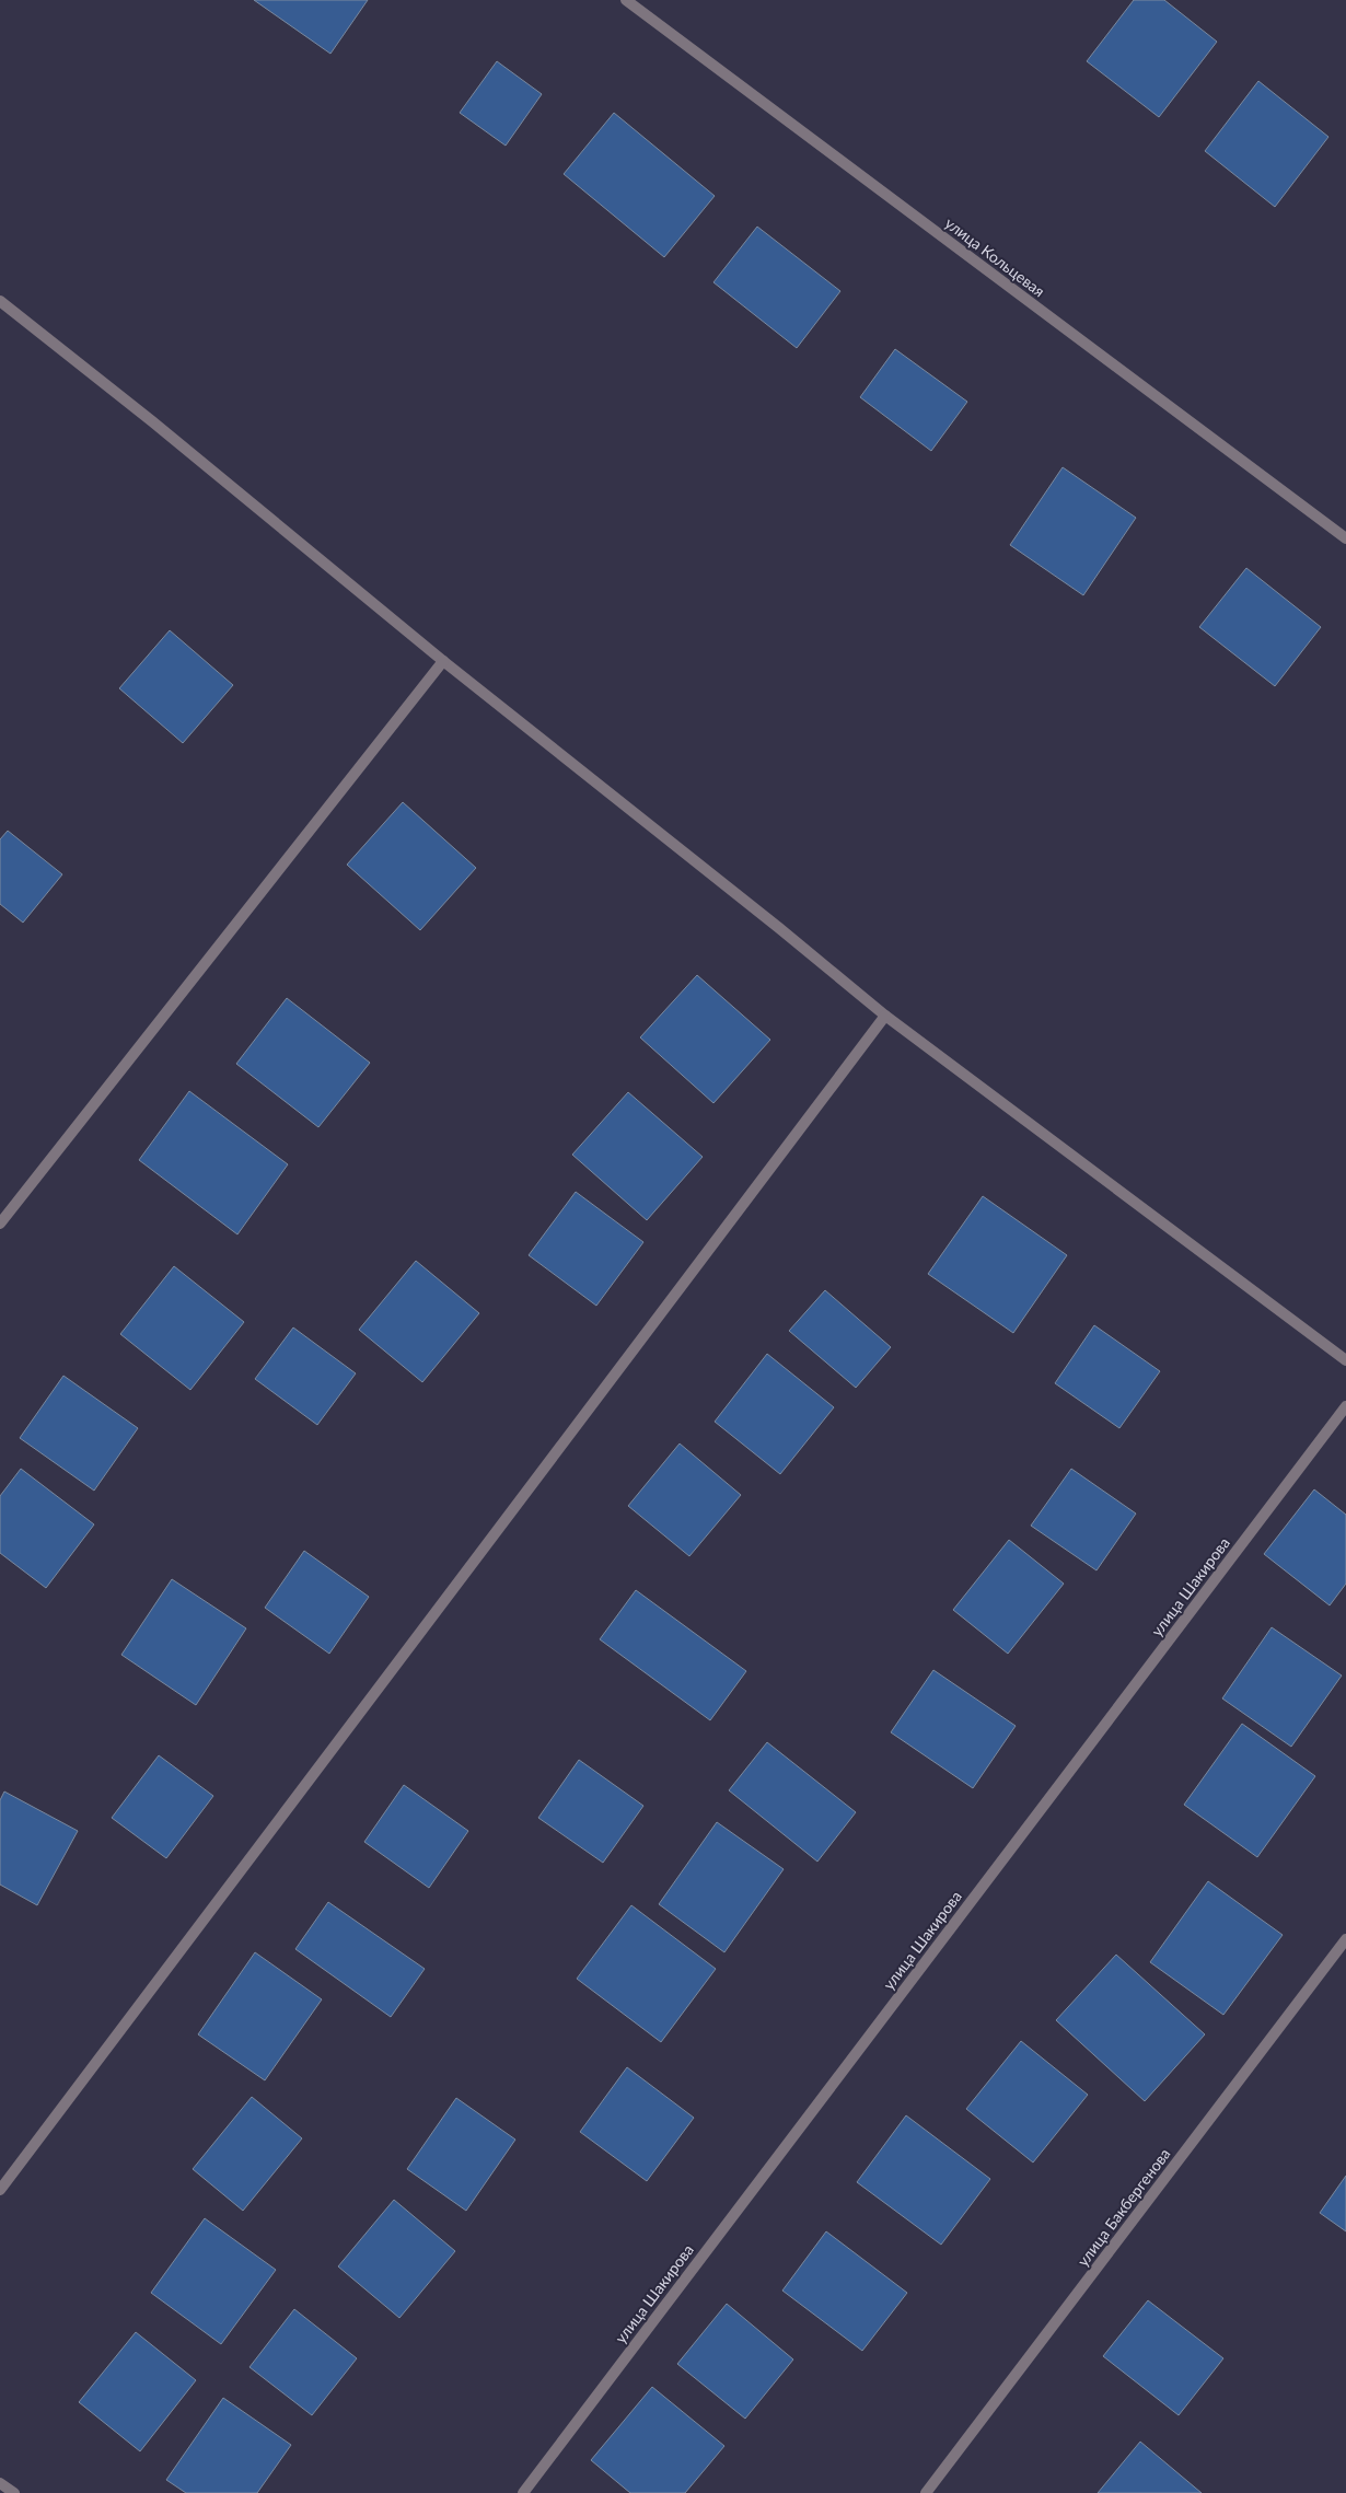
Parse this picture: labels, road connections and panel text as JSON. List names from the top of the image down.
{
  "streets": {
    "street": ["улица Кольцевая", "улица Шакирова", "улица Бакбергенова"]
  }
}
